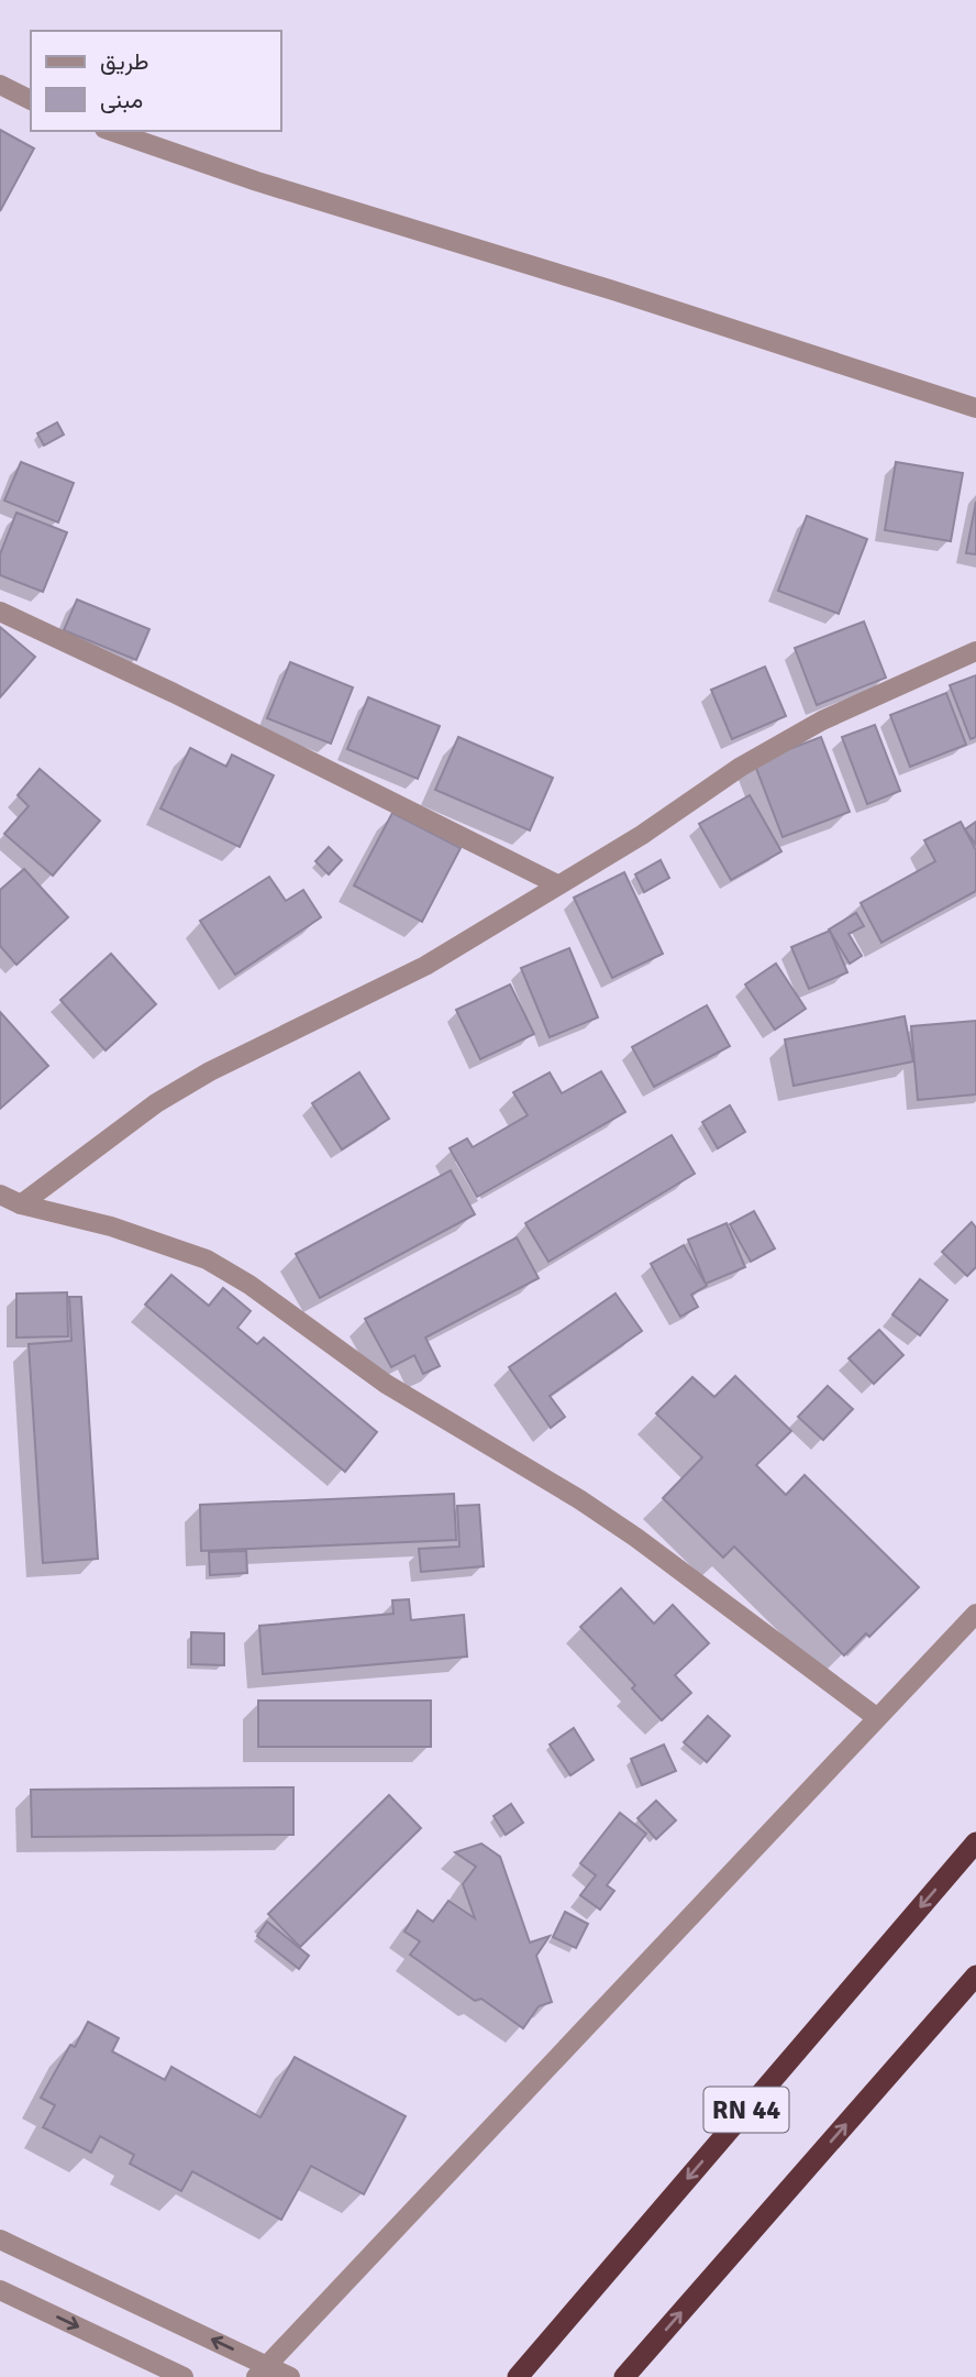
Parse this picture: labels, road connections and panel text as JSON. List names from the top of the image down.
{
  "streets": {
    "highway": ["RN 44"]
  },
  "legend": ["طريق", "مبنى"]
}
